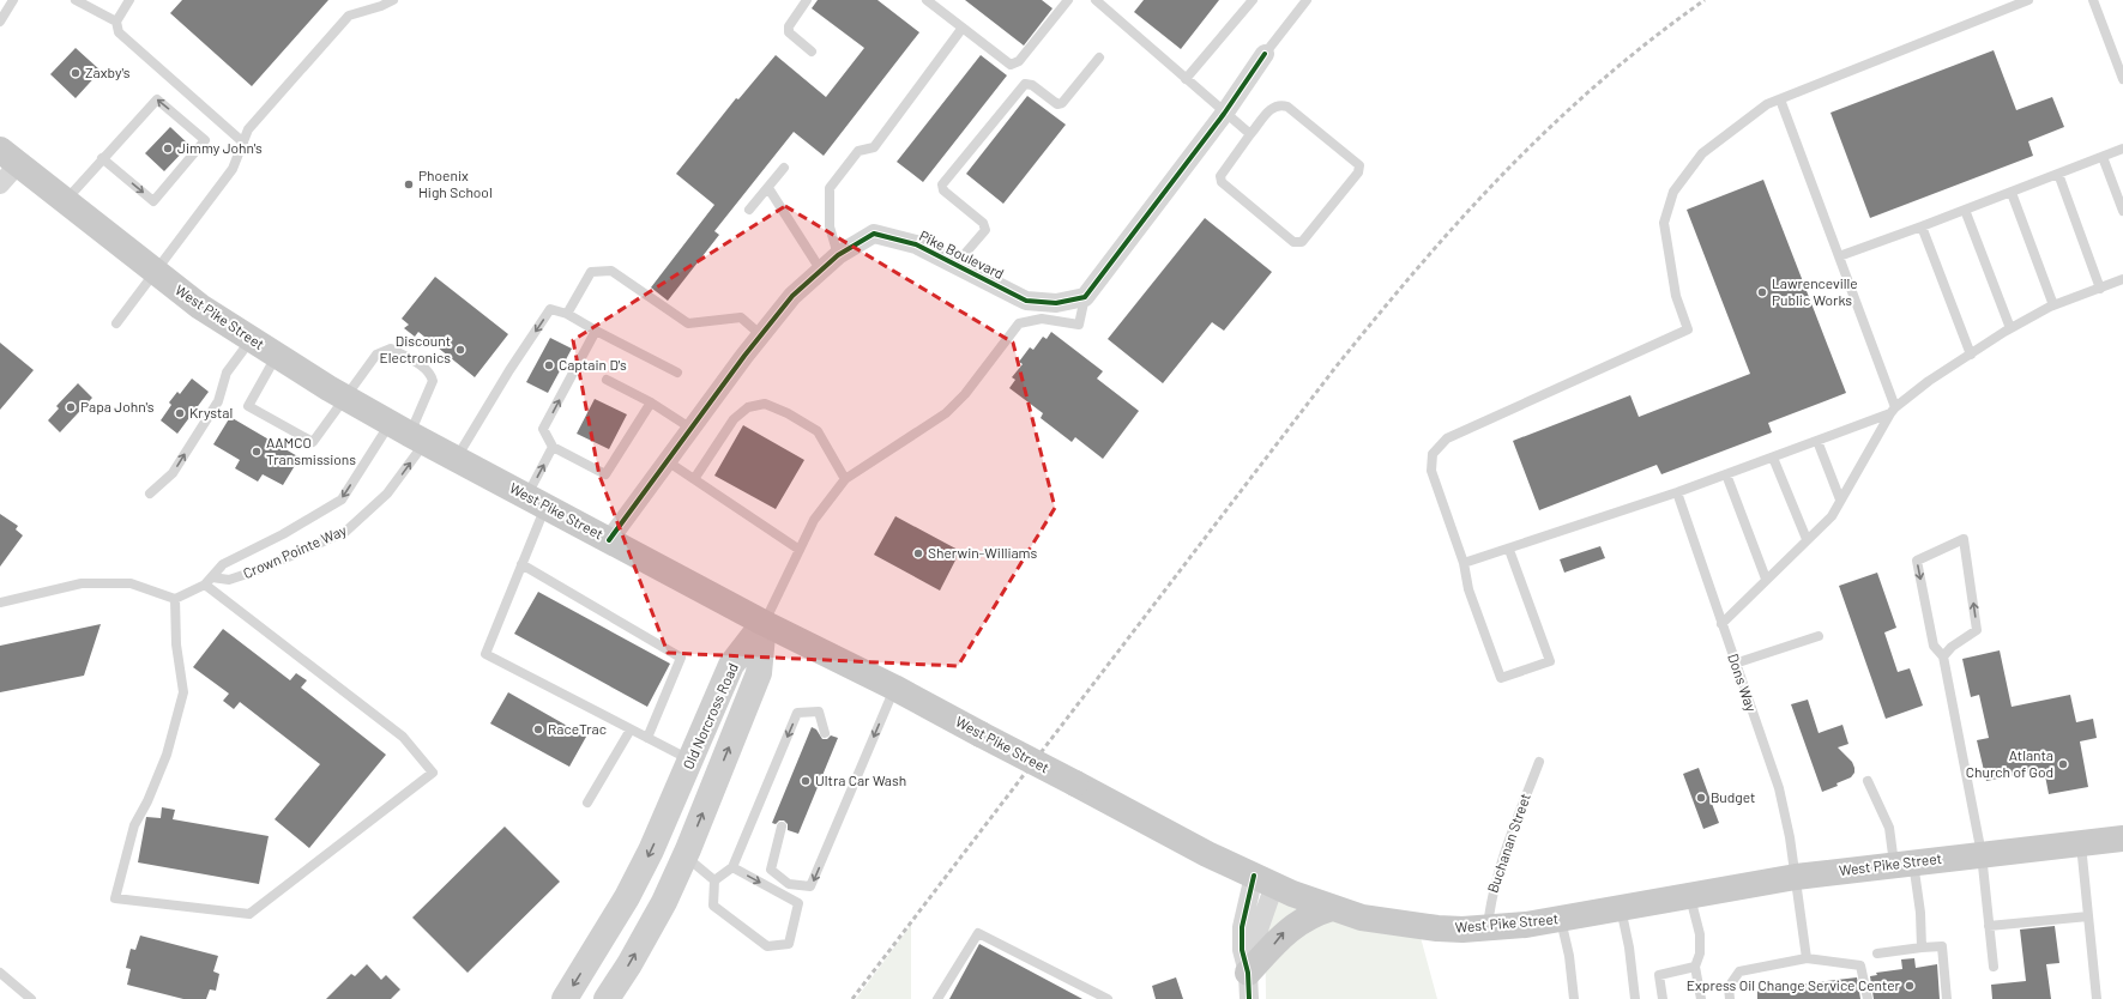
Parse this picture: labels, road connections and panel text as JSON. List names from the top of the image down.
{
  "streets": {
    "main road": ["West Pike Street", "Old Norcross Road"],
    "street": ["Pike Boulevard"],
    "lane": ["Crown Pointe Way", "Dons Way", "Buchanan Street"]
  },
  "crossings": [
    ["Pike Boulevard", "West Pike Street"],
    ["West Pike Street", "Crown Pointe Way"],
    ["West Pike Street", "Dons Way"],
    ["West Pike Street", "Old Norcross Road"],
    ["West Pike Street", "Buchanan Street"]
  ],
  "places": [
    "Zaxby's",
    "Jimmy John's",
    "Phoenix High School",
    "Lawrenceville Public Works",
    "Discount Electronics",
    "Captain D's",
    "Papa John's",
    "Krystal",
    "AAMCO Transmissions",
    "Sherwin-Williams",
    "RaceTrac",
    "Atlanta Church of God",
    "Ultra Car Wash",
    "Budget",
    "Express Oil Change Service Center"
  ]
}
